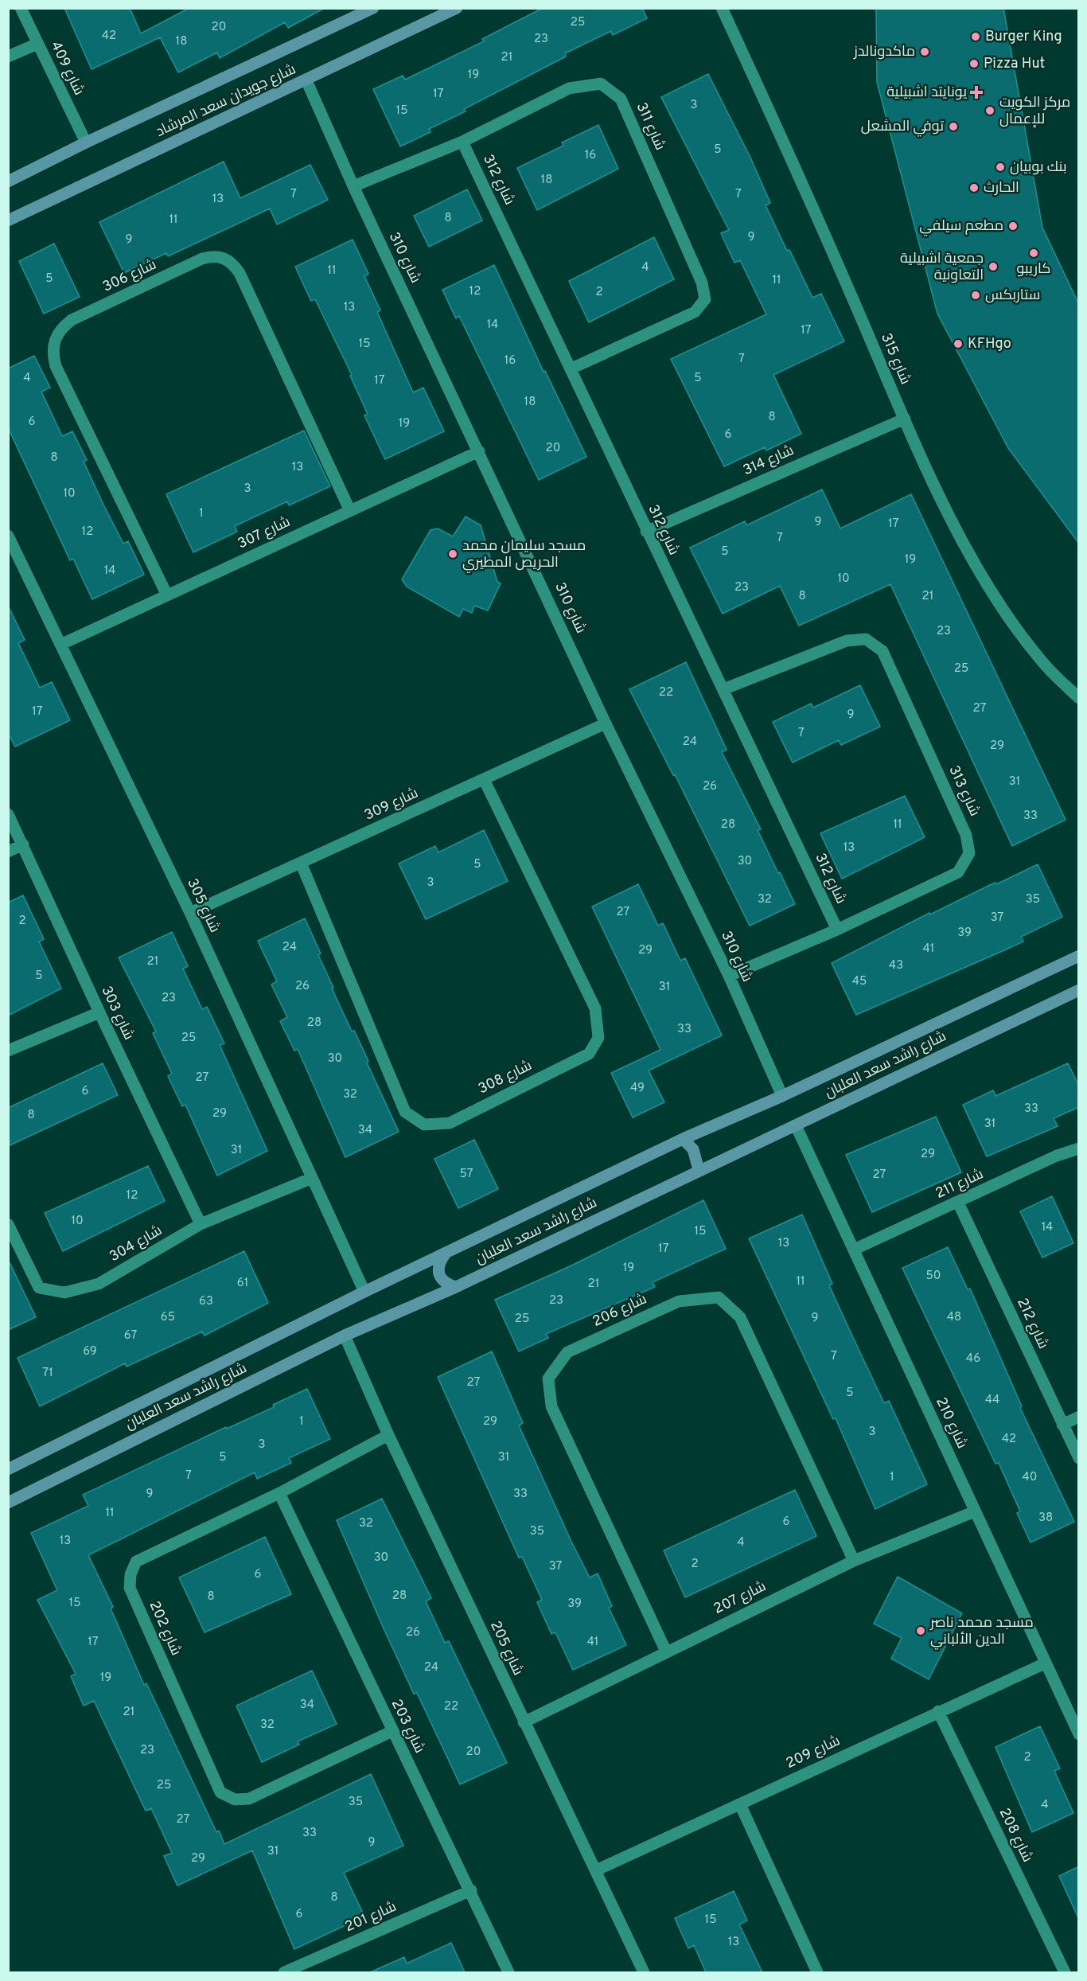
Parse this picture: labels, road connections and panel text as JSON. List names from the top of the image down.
{
  "streets": {
    "main road": ["شارع جويدان سعد المرشاد", "شارع راشد سعد العلبان"],
    "street": [
      "شارع 409",
      "شارع 311",
      "شارع 312",
      "شارع 310",
      "شارع 306",
      "شارع 315",
      "شارع 314",
      "شارع 307",
      "شارع 313",
      "شارع 309",
      "شارع 305",
      "شارع 303",
      "شارع 308",
      "شارع 211",
      "شارع 304",
      "شارع 206",
      "شارع 212",
      "شارع 210",
      "شارع 207",
      "شارع 202",
      "شارع 205",
      "شارع 203",
      "شارع 209",
      "شارع 208",
      "شارع 201"
    ]
  },
  "crossings": [
    ["شارع 409", "شارع جويدان سعد المرشاد"],
    ["شارع جويدان سعد المرشاد", "شارع 310"],
    ["شارع 311", "شارع 312"],
    ["شارع 311", "شارع 310"],
    ["شارع 312", "شارع 314"],
    ["شارع 312", "شارع 313"],
    ["شارع 310", "شارع 307"],
    ["شارع 310", "شارع 313"],
    ["شارع 310", "شارع 309"],
    ["شارع 310", "شارع راشد سعد العلبان"],
    ["شارع 306", "شارع 307"],
    ["شارع 315", "شارع 314"],
    ["شارع 307", "شارع 305"],
    ["شارع 309", "شارع 305"],
    ["شارع 309", "شارع 308"],
    ["شارع 305", "شارع راشد سعد العلبان"],
    ["شارع 305", "شارع 304"],
    ["شارع 303", "شارع 304"],
    ["شارع راشد سعد العلبان", "شارع 210"],
    ["شارع راشد سعد العلبان", "شارع 205"],
    ["شارع 211", "شارع 212"],
    ["شارع 211", "شارع 210"],
    ["شارع 206", "شارع 207"],
    ["شارع 210", "شارع 207"],
    ["شارع 210", "شارع 209"],
    ["شارع 207", "شارع 205"],
    ["شارع 202", "شارع 205"],
    ["شارع 202", "شارع 203"],
    ["شارع 205", "شارع 209"],
    ["شارع 203", "شارع 201"],
    ["شارع 209", "شارع 208"]
  ],
  "places": {
    "other": [
      "Burger King",
      "ماكدونالدز",
      "Pizza Hut",
      "مركز الكويت للإعمال",
      "توفي المشعل",
      "بنك بوبيان",
      "الحارث",
      "مطعم سيلفي",
      "كاريبو",
      "جمعية اشبيلية التعاونية",
      "ستاربكس",
      "KFHgo",
      "مسجد سليمان محمد الحريص المطيري",
      "مسجد محمد ناصر الدين الألباني"
    ],
    "health": ["يونايتد اشبيلية"]
  },
  "house_numbers": [
    "25",
    "20",
    "42",
    "23",
    "18",
    "21",
    "19",
    "17",
    "3",
    "15",
    "5",
    "16",
    "18",
    "7",
    "7",
    "13",
    "8",
    "11",
    "9",
    "9",
    "4",
    "11",
    "5",
    "11",
    "12",
    "2",
    "13",
    "14",
    "17",
    "15",
    "7",
    "16",
    "4",
    "5",
    "17",
    "18",
    "8",
    "6",
    "19",
    "6",
    "20",
    "8",
    "13",
    "3",
    "10",
    "1",
    "9",
    "17",
    "12",
    "7",
    "5",
    "19",
    "14",
    "10",
    "23",
    "8",
    "21",
    "23",
    "25",
    "22",
    "27",
    "17",
    "9",
    "7",
    "24",
    "29",
    "31",
    "26",
    "33",
    "28",
    "11",
    "13",
    "30",
    "5",
    "3",
    "32",
    "35",
    "27",
    "37",
    "2",
    "39",
    "24",
    "41",
    "29",
    "21",
    "43",
    "5",
    "45",
    "26",
    "31",
    "23",
    "28",
    "33",
    "25",
    "30",
    "27",
    "49",
    "6",
    "32",
    "33",
    "29",
    "8",
    "31",
    "34",
    "31",
    "29",
    "57",
    "27",
    "12",
    "10",
    "14",
    "15",
    "13",
    "17",
    "19",
    "50",
    "11",
    "61",
    "21",
    "23",
    "63",
    "65",
    "48",
    "9",
    "25",
    "67",
    "69",
    "7",
    "46",
    "71",
    "27",
    "5",
    "44",
    "1",
    "29",
    "3",
    "42",
    "3",
    "5",
    "31",
    "7",
    "1",
    "40",
    "9",
    "33",
    "11",
    "38",
    "6",
    "32",
    "35",
    "13",
    "4",
    "30",
    "2",
    "37",
    "6",
    "28",
    "8",
    "15",
    "39",
    "26",
    "17",
    "41",
    "24",
    "19",
    "34",
    "22",
    "21",
    "32",
    "23",
    "20",
    "2",
    "25",
    "35",
    "4",
    "27",
    "33",
    "9",
    "31",
    "29",
    "8",
    "6",
    "15",
    "13"
  ]
}
